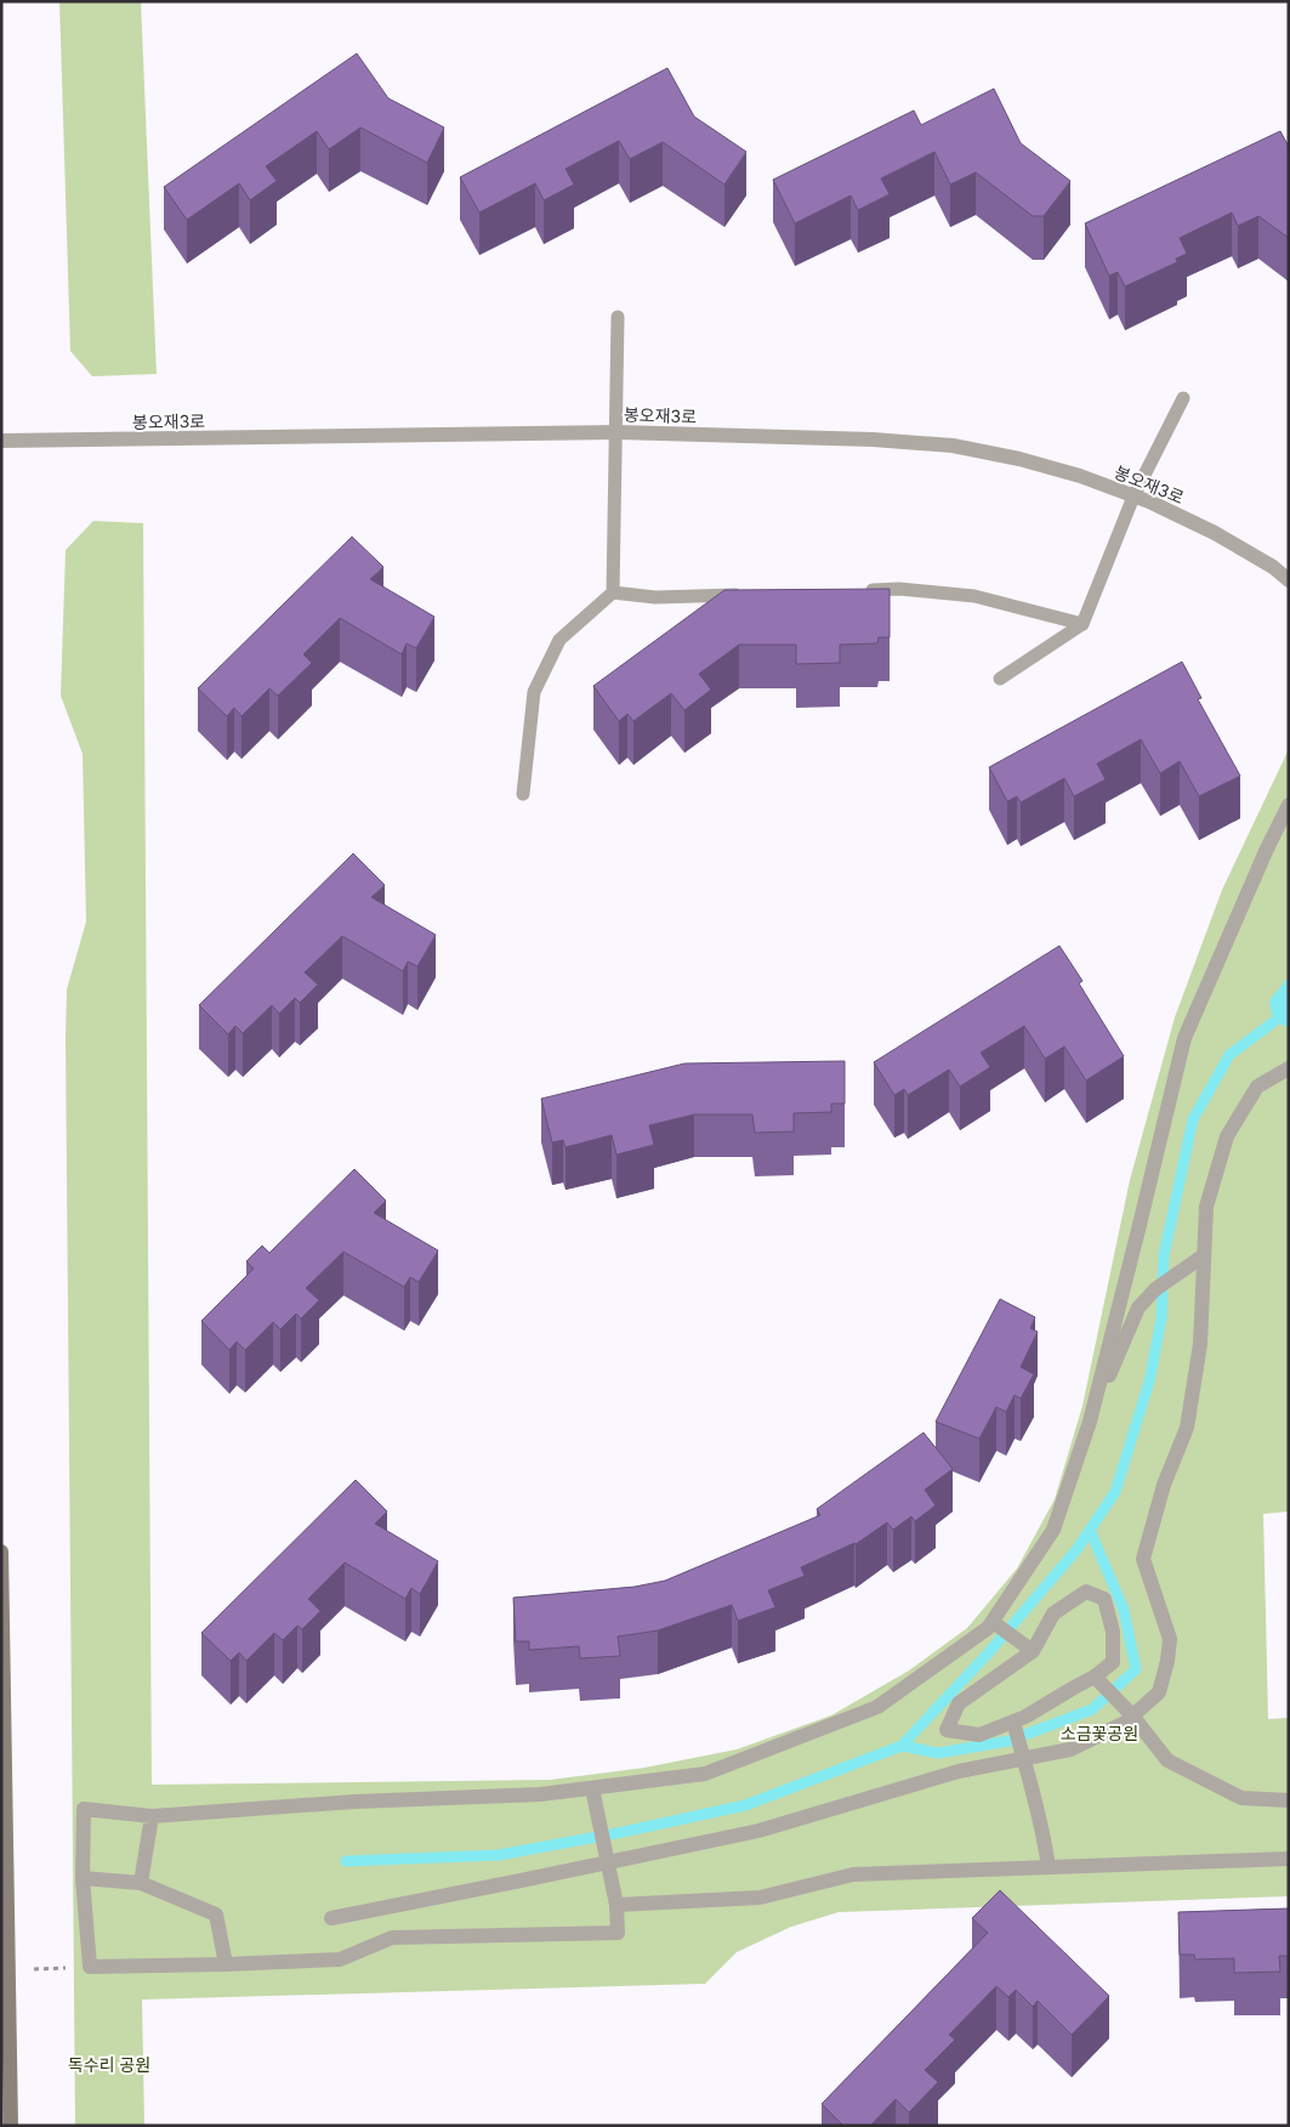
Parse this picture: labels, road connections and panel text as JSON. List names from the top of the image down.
{
  "streets": {
    "street": ["봉오재3로"]
  },
  "parks": ["소금꽃공원", "독수리 공원"]
}
